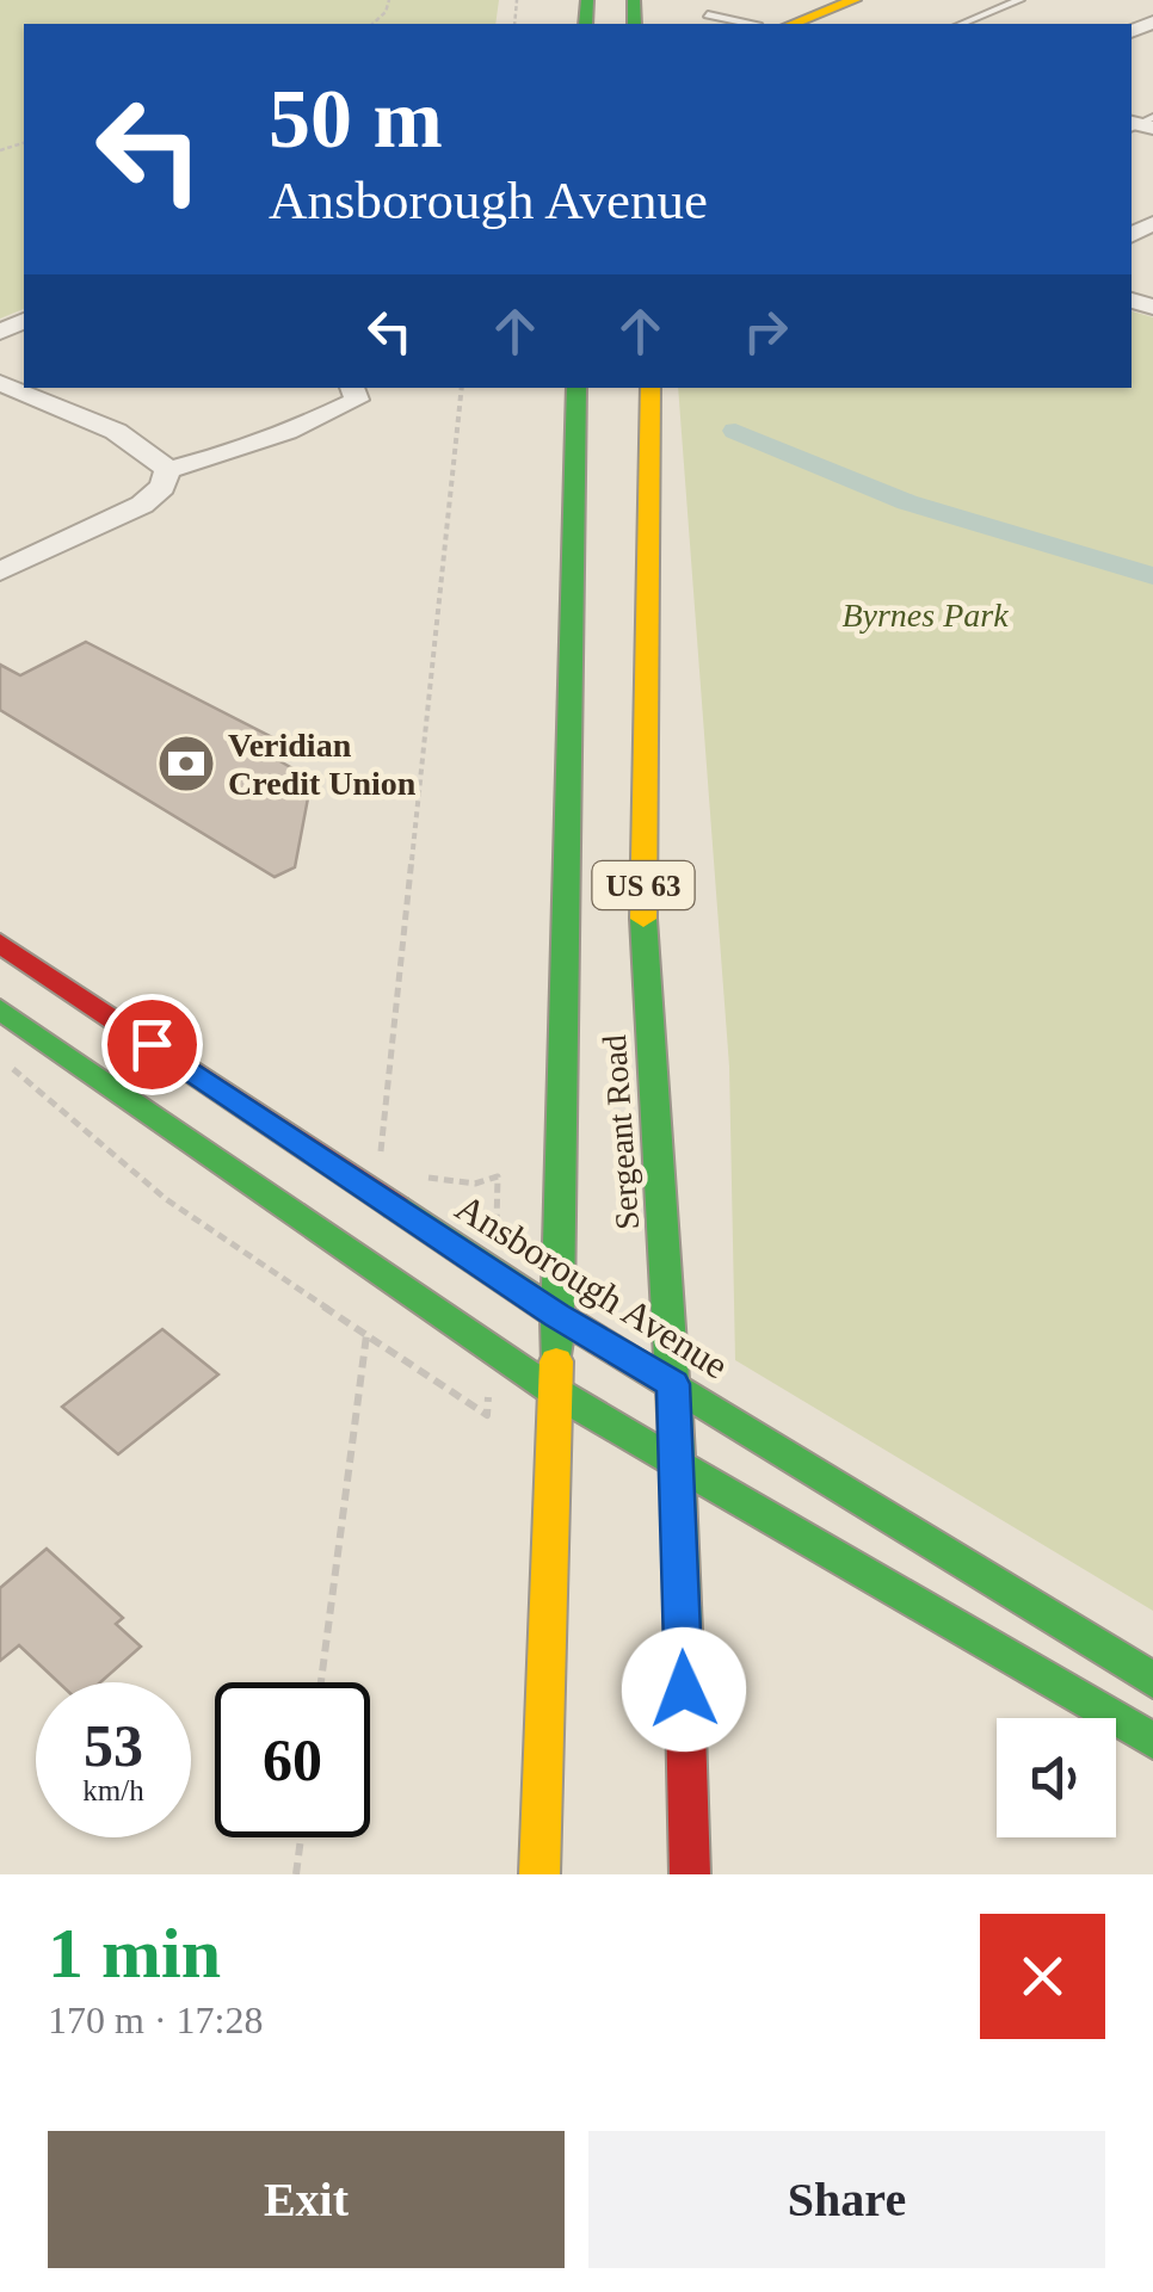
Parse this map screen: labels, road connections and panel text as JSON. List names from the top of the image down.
{
  "streets": {
    "main road": ["US 63", "Sergeant Road", "Ansborough Avenue"]
  },
  "crossings": [
    ["Sergeant Road", "Ansborough Avenue"]
  ],
  "parks": ["Byrnes Park"],
  "places": {
    "bank": ["Veridian Credit Union"]
  },
  "page": {
    "turn": ["50 m", "Ansborough Avenue"],
    "speed": "53 km/h",
    "limit": "60",
    "heading": ["1 min", "170 m · 17:28"],
    "buttons": ["Exit", "Share"]
  }
}
